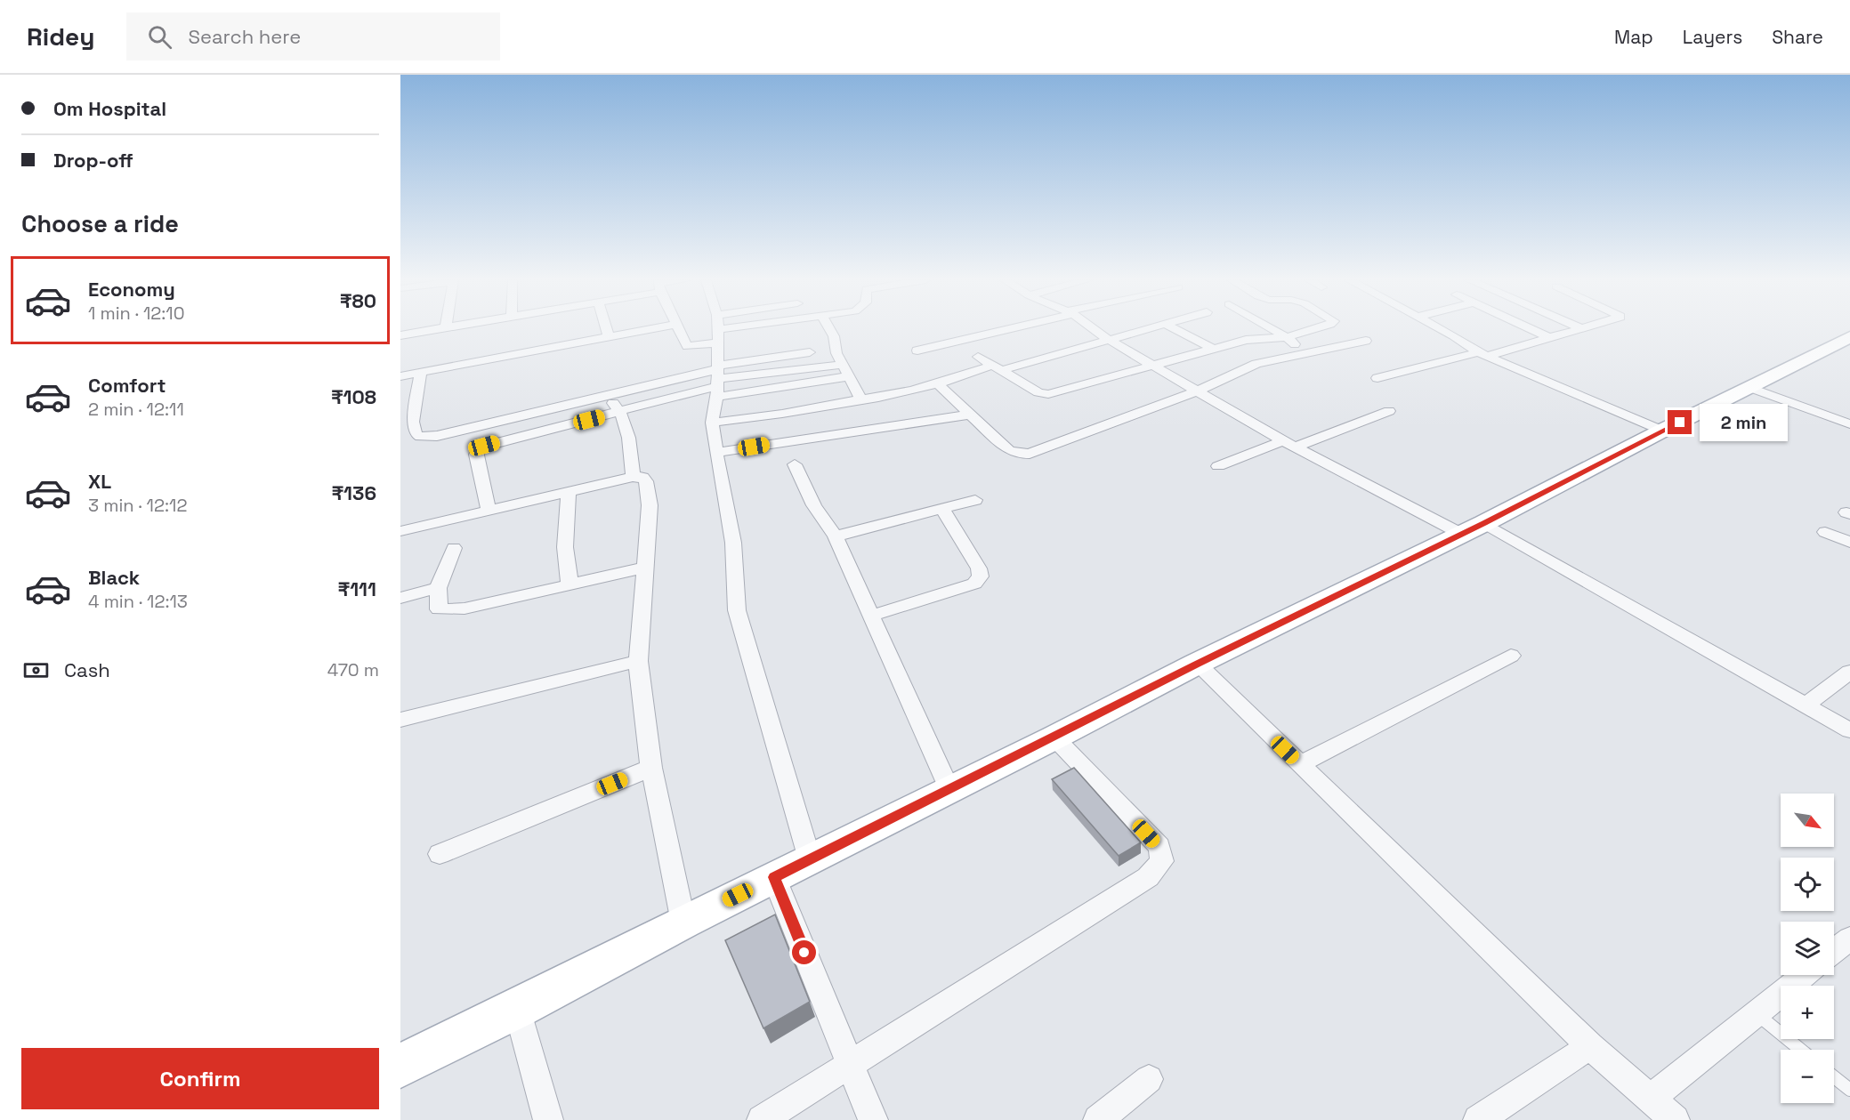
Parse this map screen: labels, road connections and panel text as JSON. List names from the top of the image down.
{
  "north": "bottom right",
  "page": {
    "header": "Ridey",
    "search": "Search here",
    "nav": ["Map", "Layers", "Share"],
    "banner": ["Om Hospital", "Drop-off"],
    "heading": "Choose a ride",
    "list": [
      {
        "name": "Economy",
        "note": "1 min · 12:10",
        "value": "₹80"
      },
      {
        "name": "Comfort",
        "note": "2 min · 12:11",
        "value": "₹108"
      },
      {
        "name": "XL",
        "note": "3 min · 12:12",
        "value": "₹136"
      },
      {
        "name": "Black",
        "note": "4 min · 12:13",
        "value": "₹111"
      }
    ],
    "bubble": "2 min",
    "pay": ["Cash", "470 m"],
    "map_buttons": ["+", "−"],
    "buttons": "Confirm"
  }
}
